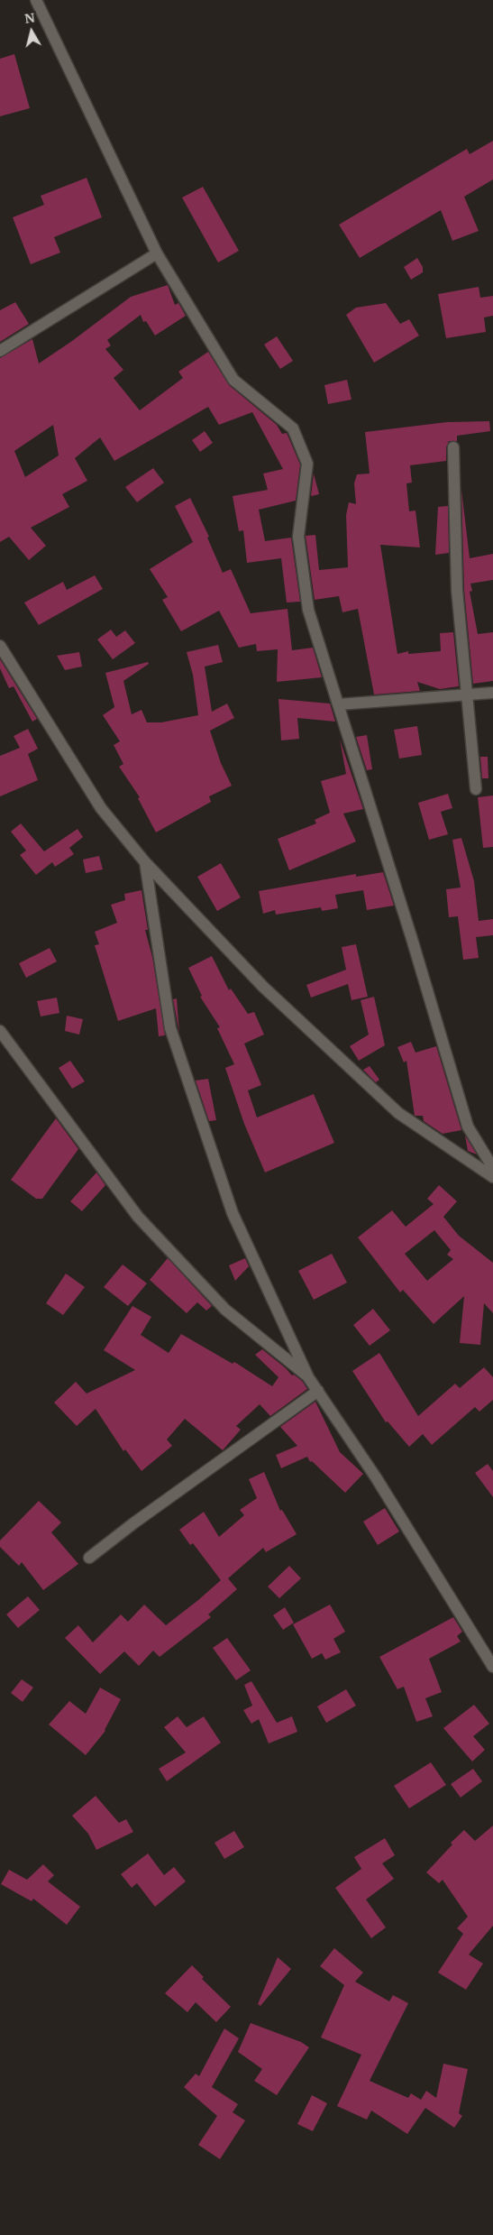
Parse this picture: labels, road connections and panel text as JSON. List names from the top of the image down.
{
  "north": "top"
}
